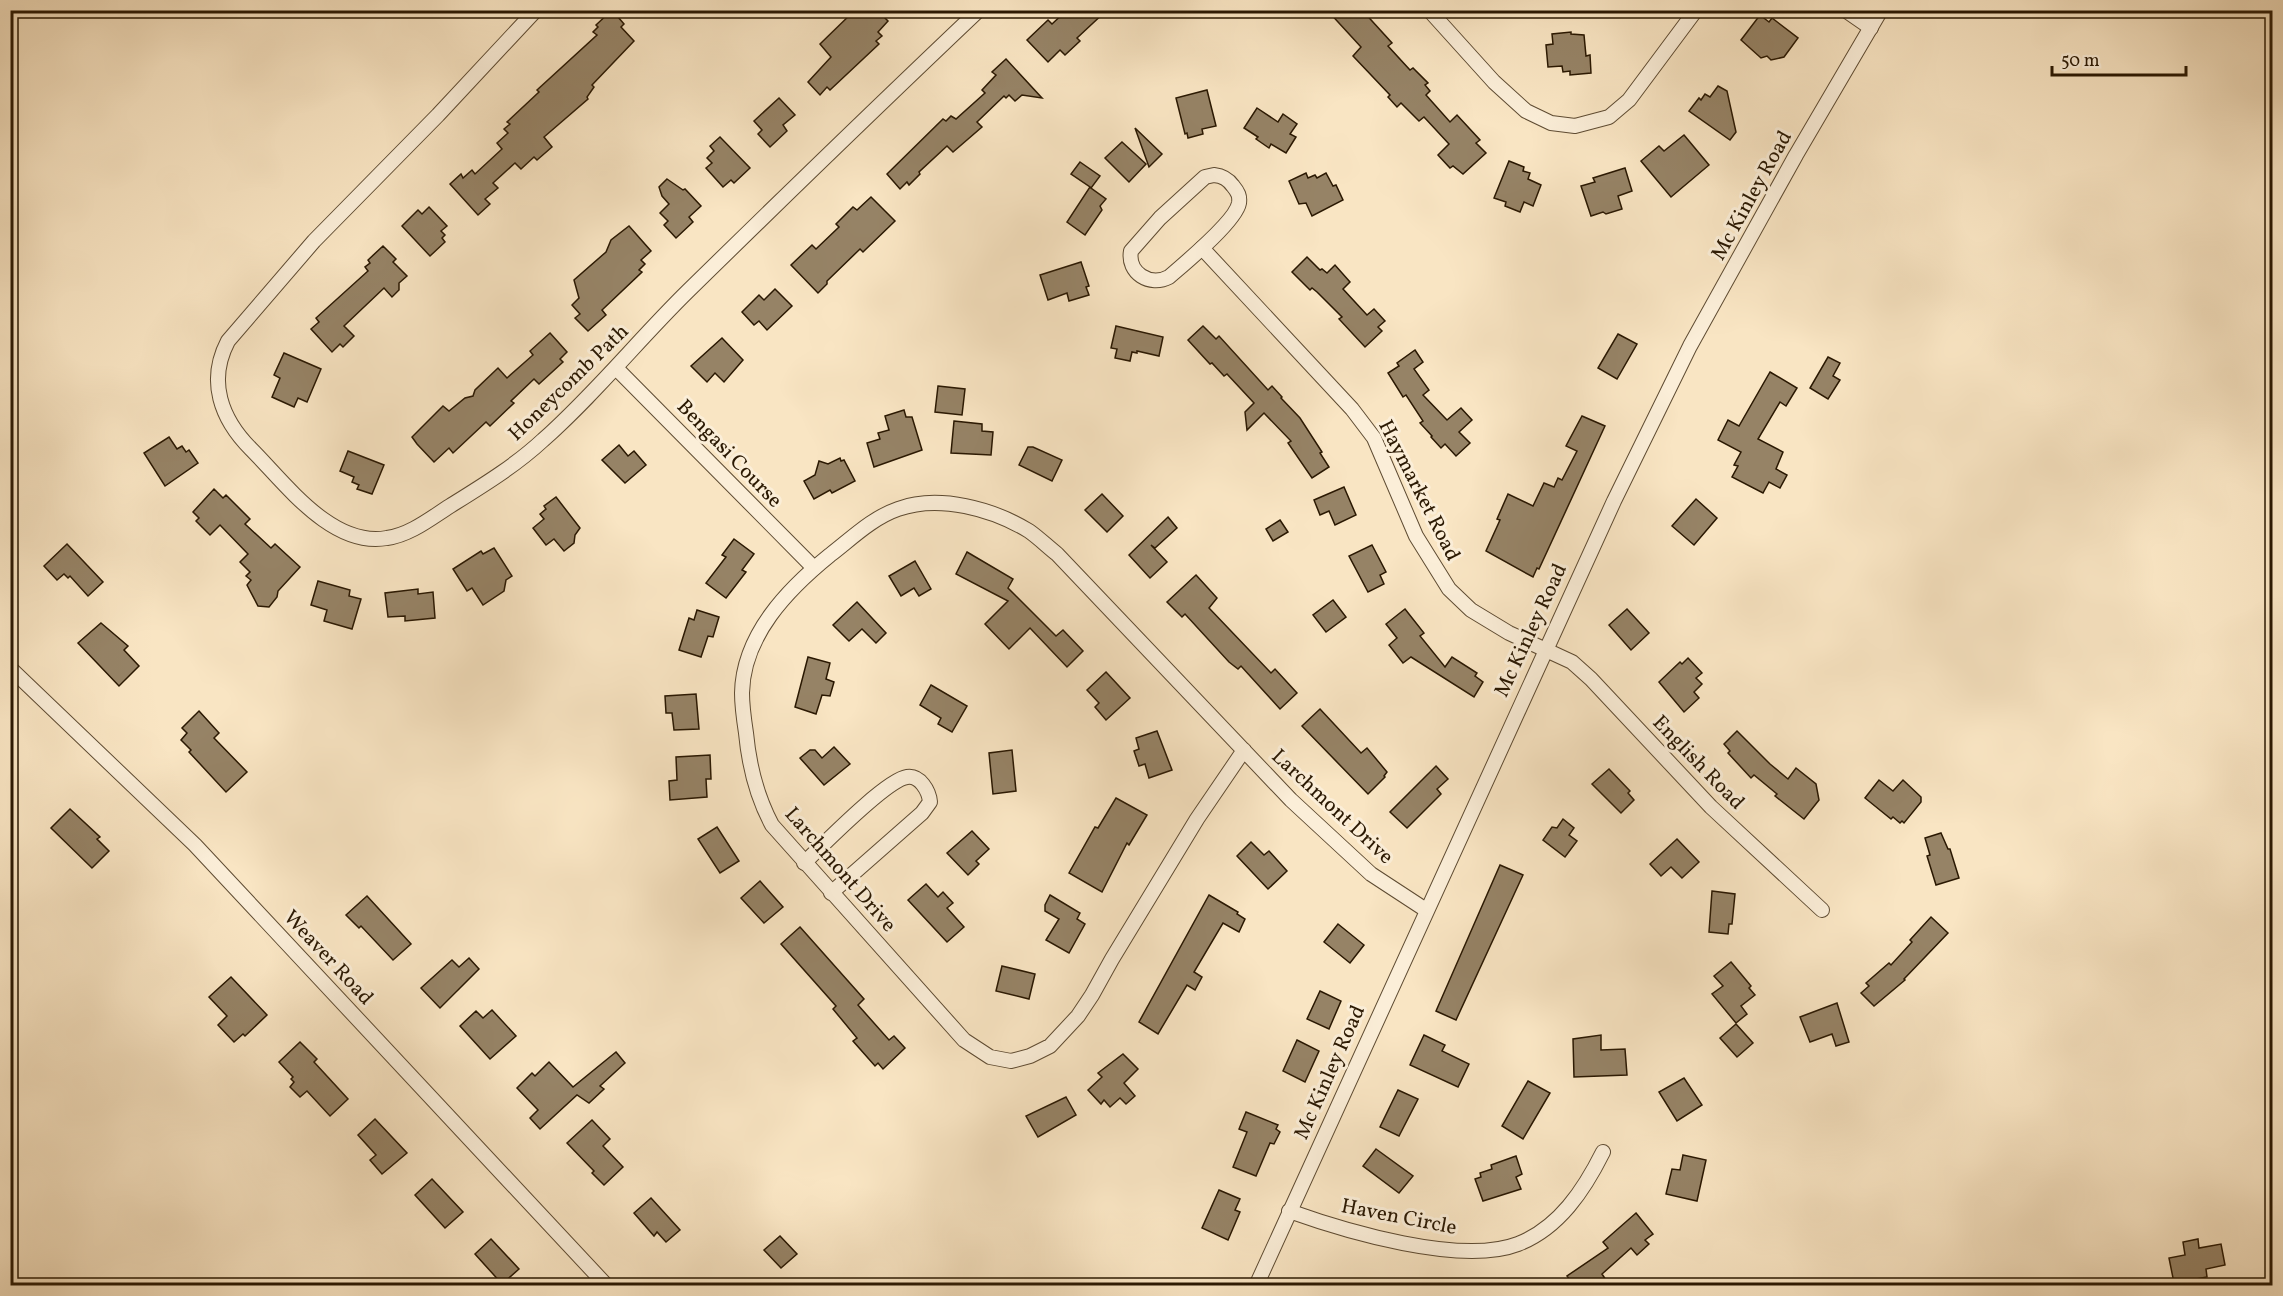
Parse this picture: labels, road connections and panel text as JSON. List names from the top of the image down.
{
  "streets": {
    "street": [
      "Mc Kinley Road",
      "Honeycomb Path",
      "Bengasi Course",
      "Haymarket Road",
      "English Road",
      "Larchmont Drive",
      "Weaver Road",
      "Haven Circle"
    ]
  },
  "crossings": [
    ["Mc Kinley Road", "Haymarket Road"],
    ["Mc Kinley Road", "English Road"],
    ["Mc Kinley Road", "Larchmont Drive"],
    ["Mc Kinley Road", "Haven Circle"],
    ["Honeycomb Path", "Bengasi Course"],
    ["Bengasi Course", "Larchmont Drive"],
    ["Haymarket Road", "English Road"]
  ],
  "scale_bar": "50 m"
}
